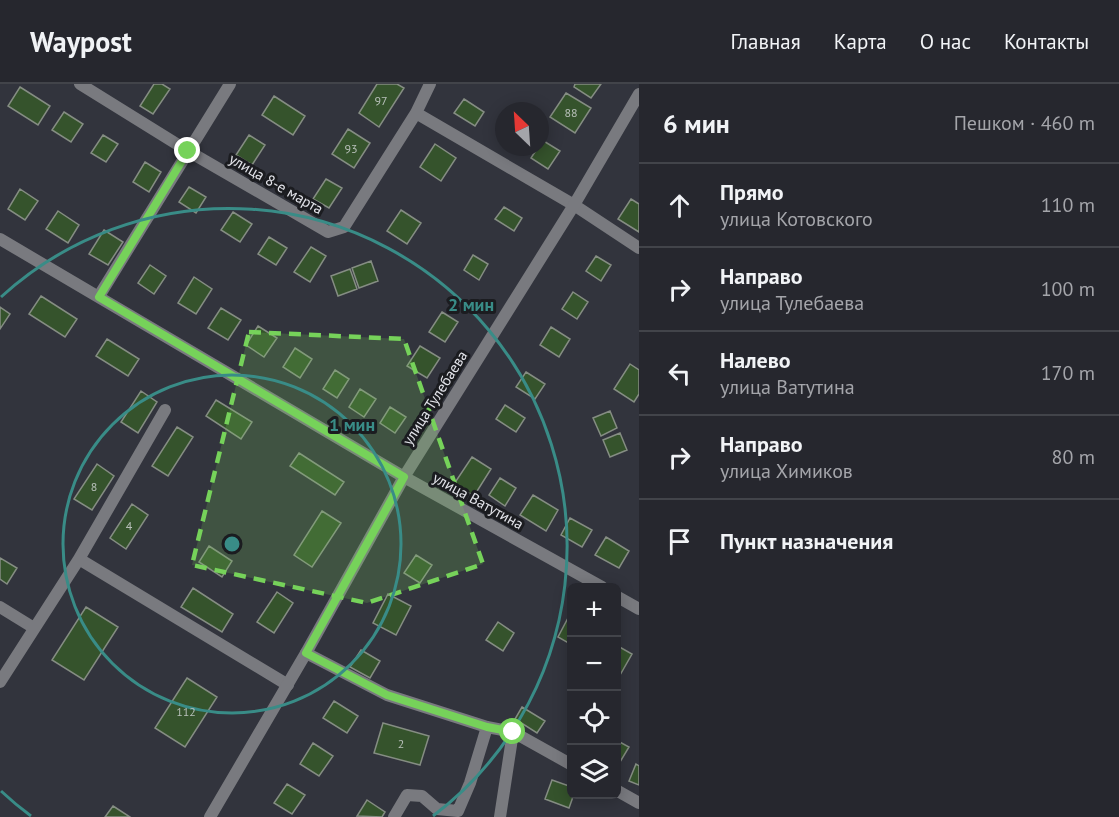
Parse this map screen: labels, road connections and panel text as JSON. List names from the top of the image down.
{
  "streets": {
    "street": ["улица 8-е марта", "улица Тулебаева", "улица Ватутина"]
  },
  "crossings": [
    ["улица Тулебаева", "улица Ватутина"]
  ],
  "house_numbers": [
    "97",
    "88",
    "93",
    "8",
    "4",
    "112",
    "2"
  ],
  "north": "top left",
  "page": {
    "header": "Waypost",
    "nav": [
      "Главная",
      "Карта",
      "О нас",
      "Контакты"
    ],
    "heading": ["6 мин", "Пешком · 460 m"],
    "list": [
      ["Прямо", "улица Котовского", "110 m"],
      ["Направо", "улица Тулебаева", "100 m"],
      ["Налево", "улица Ватутина", "170 m"],
      ["Направо", "улица Химиков", "80 m"],
      "Пункт назначения"
    ],
    "map_buttons": ["+", "−"]
  },
  "rings": ["2 мин", "1 мин"]
}
